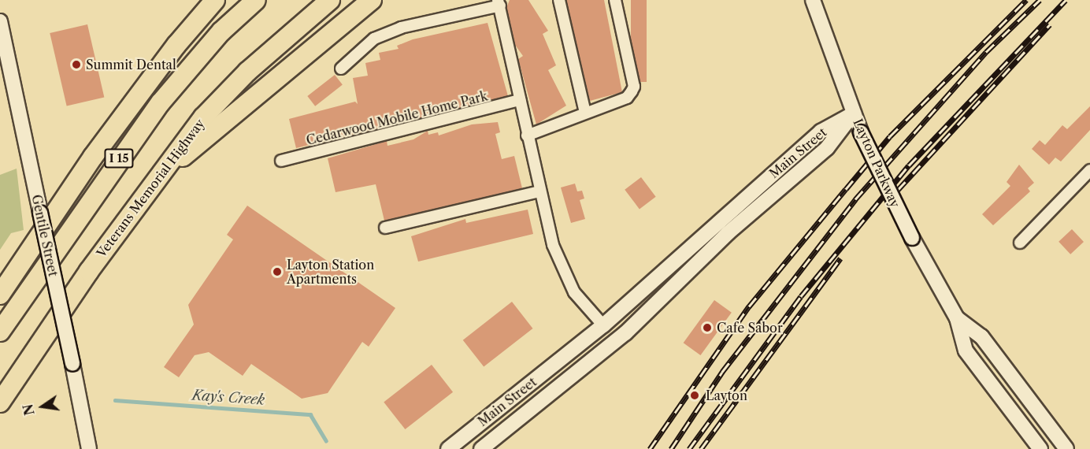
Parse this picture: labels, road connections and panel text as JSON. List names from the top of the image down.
{
  "streets": {
    "highway": ["I 15", "Veterans Memorial Highway"],
    "main road": ["Main Street", "Layton Parkway", "Gentile Street"],
    "street": ["Cedarwood Mobile Home Park"]
  },
  "crossings": [
    ["Main Street", "Layton Parkway"]
  ],
  "water": ["Kay's Creek"],
  "places": [
    "Summit Dental",
    "Layton Station Apartments",
    "Cafe Sabor",
    "Layton"
  ],
  "north": "left"
}
